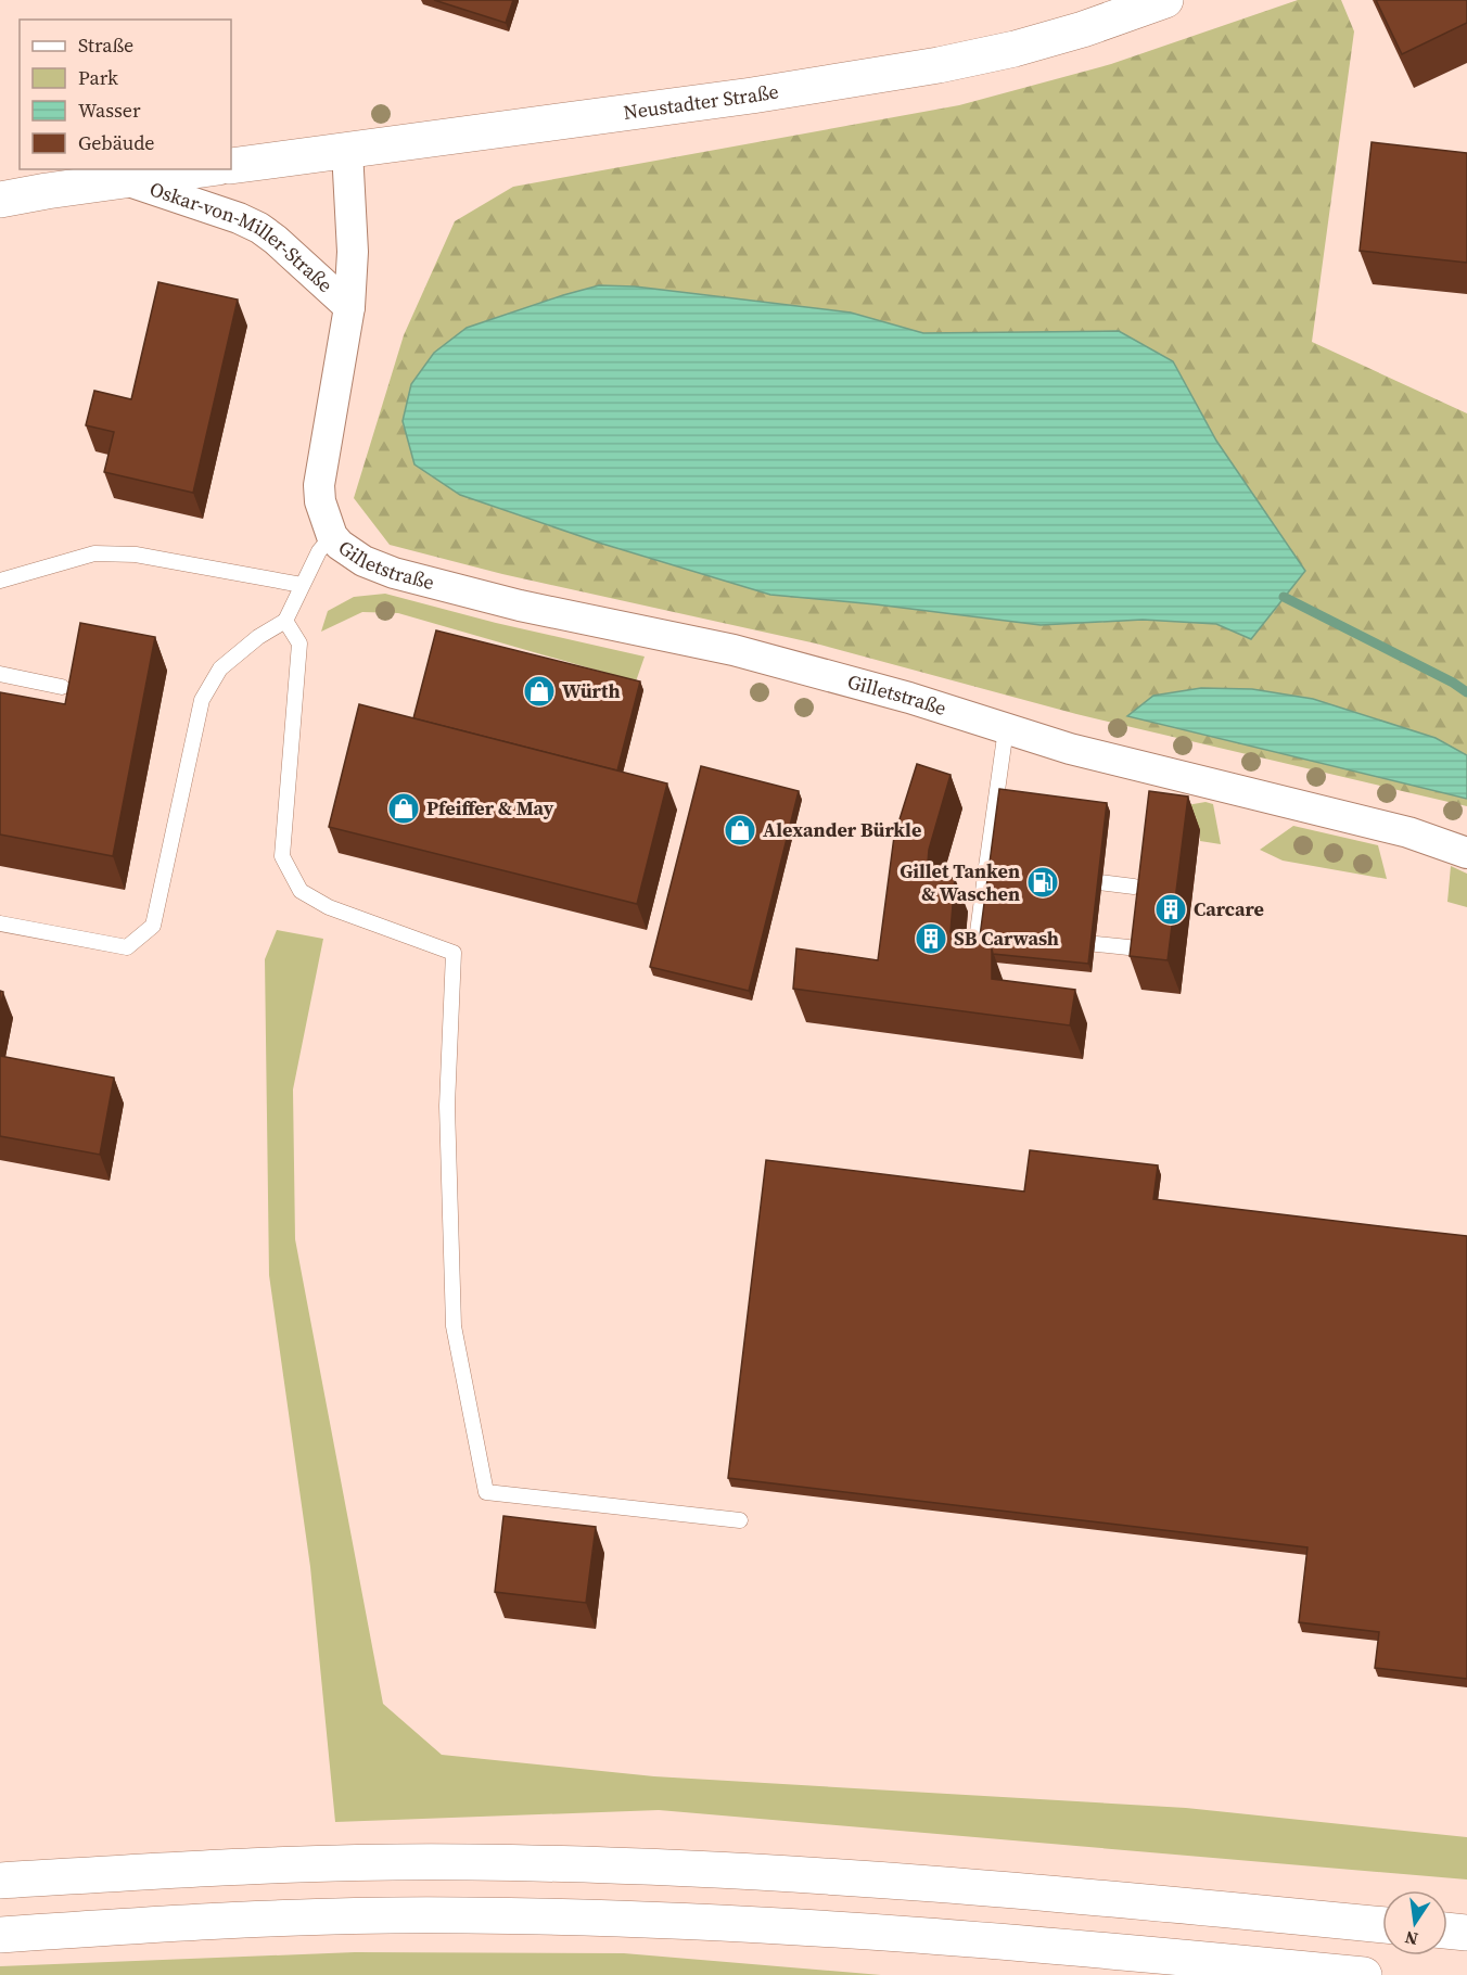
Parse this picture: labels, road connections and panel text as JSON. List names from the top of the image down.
{
  "streets": {
    "main road": ["Neustadter Straße"],
    "street": ["Oskar-von-Miller-Straße", "Gilletstraße"]
  },
  "crossings": [
    ["Neustadter Straße", "Oskar-von-Miller-Straße"],
    ["Oskar-von-Miller-Straße", "Gilletstraße"]
  ],
  "places": {
    "shop": ["Würth", "Pfeiffer & May", "Alexander Bürkle"],
    "fuel station": ["Gillet Tanken & Waschen"],
    "building": ["Carcare", "SB Carwash"]
  },
  "legend": [
    "Straße",
    "Park",
    "Wasser",
    "Gebäude"
  ],
  "north": "bottom"
}
